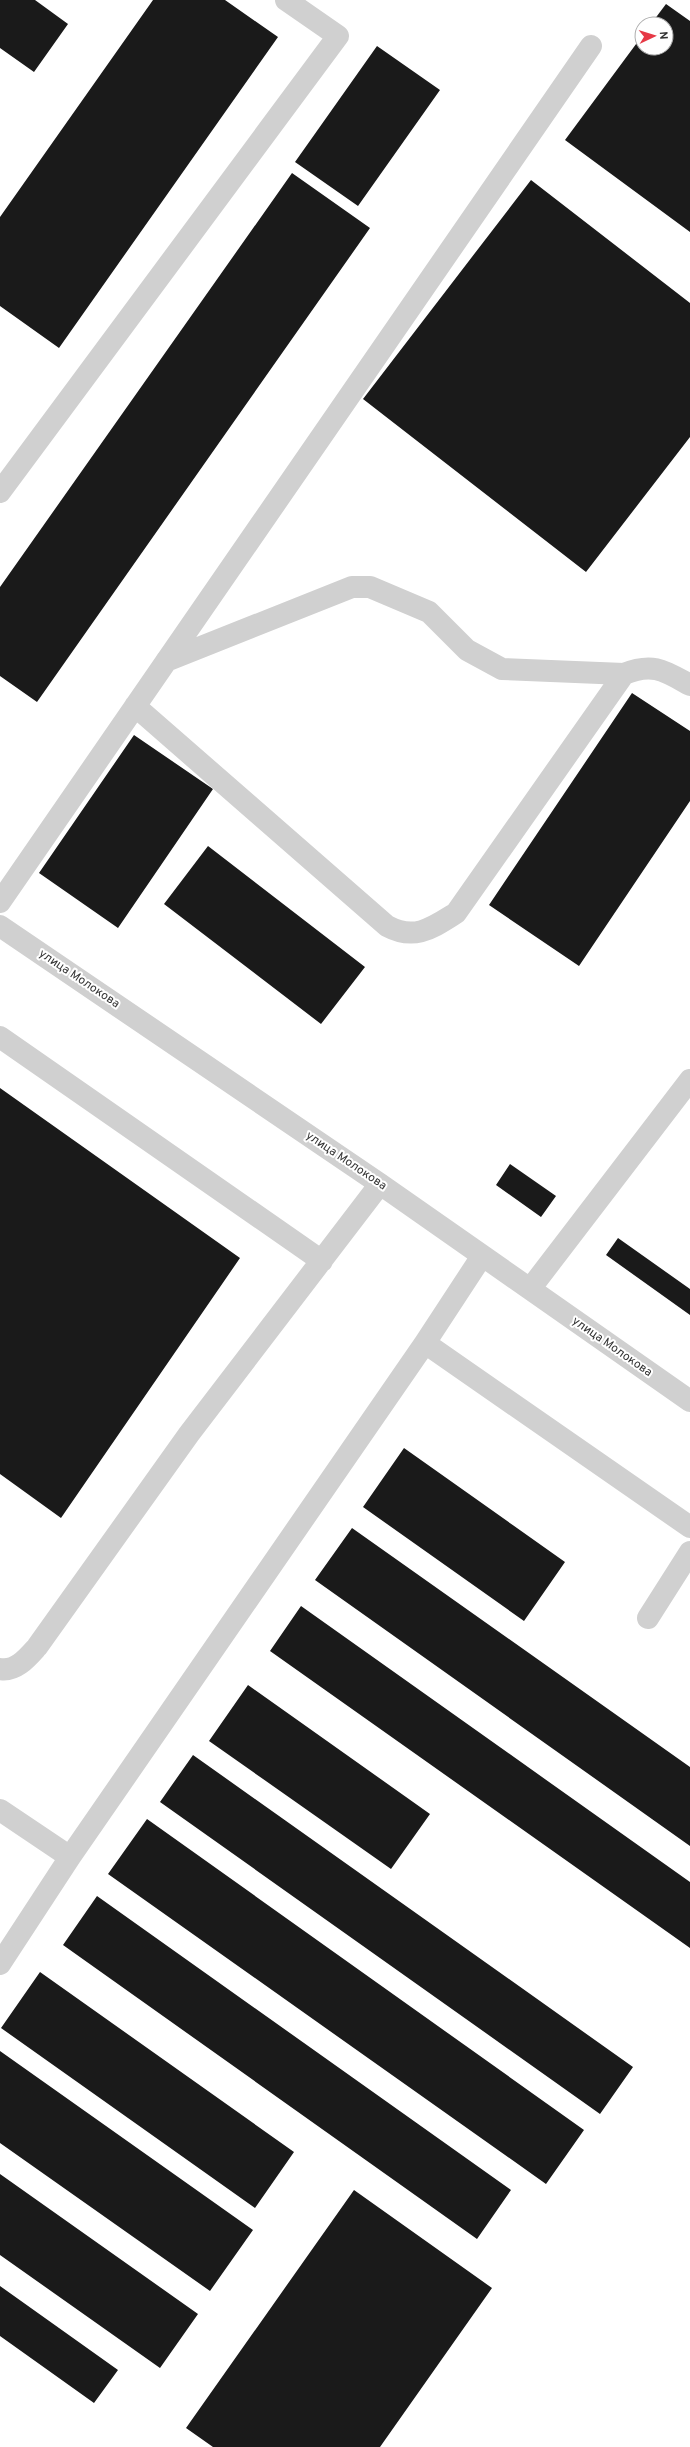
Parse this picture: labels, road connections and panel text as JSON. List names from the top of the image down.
{
  "streets": {
    "street": ["улица Молокова"]
  },
  "north": "right"
}
